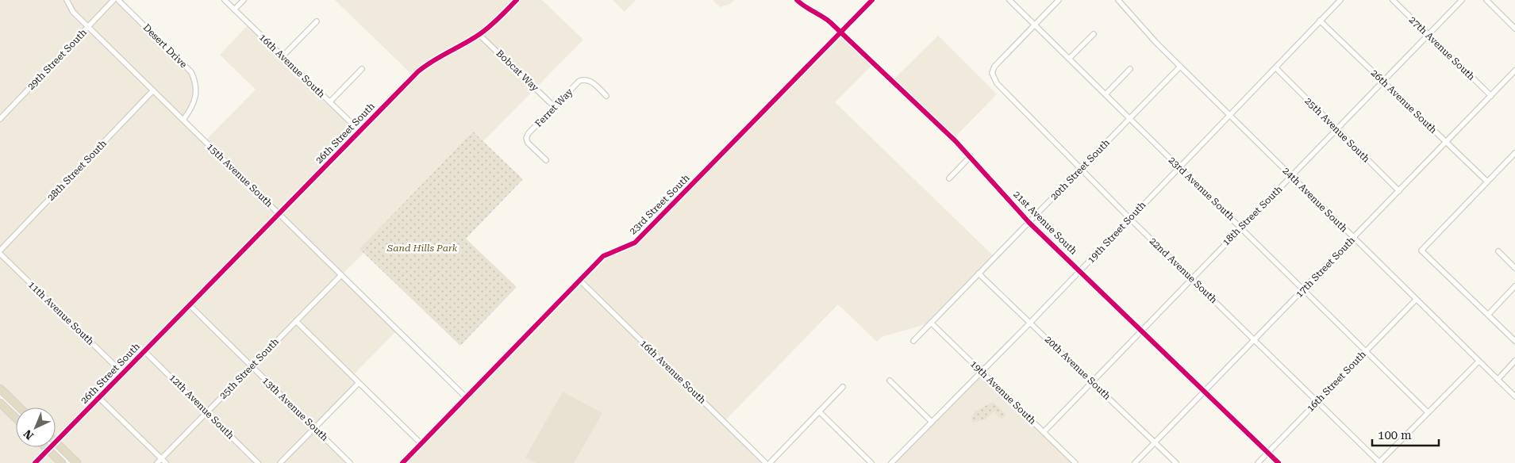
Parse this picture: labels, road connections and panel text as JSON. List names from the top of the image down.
{
  "streets": {
    "street": [
      "Desert Drive",
      "27th Avenue South",
      "29th Street South",
      "16th Avenue South",
      "Bobcat Way",
      "26th Avenue South",
      "Ferret Way",
      "25th Avenue South",
      "26th Street South",
      "20th Street South",
      "28th Street South",
      "15th Avenue South",
      "23rd Avenue South",
      "24th Avenue South",
      "23rd Street South",
      "18th Street South",
      "21st Avenue South",
      "19th Street South",
      "17th Street South",
      "22nd Avenue South",
      "11th Avenue South",
      "20th Avenue South",
      "25th Street South",
      "16th Street South",
      "19th Avenue South",
      "12th Avenue South",
      "13th Avenue South"
    ]
  },
  "crossings": [
    ["Desert Drive", "15th Avenue South"],
    ["27th Avenue South", "18th Street South"],
    ["27th Avenue South", "17th Street South"],
    ["29th Street South", "15th Avenue South"],
    ["16th Avenue South", "26th Street South"],
    ["16th Avenue South", "23rd Street South"],
    ["Bobcat Way", "Ferret Way"],
    ["Bobcat Way", "26th Street South"],
    ["26th Avenue South", "18th Street South"],
    ["26th Avenue South", "19th Street South"],
    ["26th Avenue South", "17th Street South"],
    ["25th Avenue South", "18th Street South"],
    ["25th Avenue South", "19th Street South"],
    ["25th Avenue South", "17th Street South"],
    ["26th Street South", "15th Avenue South"],
    ["26th Street South", "11th Avenue South"],
    ["26th Street South", "12th Avenue South"],
    ["26th Street South", "13th Avenue South"],
    ["20th Street South", "23rd Avenue South"],
    ["20th Street South", "24th Avenue South"],
    ["20th Street South", "21st Avenue South"],
    ["20th Street South", "22nd Avenue South"],
    ["20th Street South", "20th Avenue South"],
    ["20th Street South", "19th Avenue South"],
    ["28th Street South", "15th Avenue South"],
    ["15th Avenue South", "23rd Street South"],
    ["15th Avenue South", "25th Street South"],
    ["23rd Avenue South", "18th Street South"],
    ["23rd Avenue South", "19th Street South"],
    ["23rd Avenue South", "17th Street South"],
    ["23rd Avenue South", "22nd Avenue South"],
    ["23rd Avenue South", "16th Street South"],
    ["24th Avenue South", "18th Street South"],
    ["24th Avenue South", "19th Street South"],
    ["24th Avenue South", "17th Street South"],
    ["24th Avenue South", "16th Street South"],
    ["23rd Street South", "21st Avenue South"],
    ["18th Street South", "21st Avenue South"],
    ["18th Street South", "22nd Avenue South"],
    ["18th Street South", "20th Avenue South"],
    ["18th Street South", "19th Avenue South"],
    ["21st Avenue South", "19th Street South"],
    ["21st Avenue South", "17th Street South"],
    ["21st Avenue South", "16th Street South"],
    ["19th Street South", "22nd Avenue South"],
    ["19th Street South", "20th Avenue South"],
    ["19th Street South", "19th Avenue South"],
    ["17th Street South", "22nd Avenue South"],
    ["17th Street South", "20th Avenue South"],
    ["22nd Avenue South", "16th Street South"],
    ["25th Street South", "12th Avenue South"],
    ["25th Street South", "13th Avenue South"]
  ],
  "parks": ["Sand Hills Park"],
  "scale_bar": "100 m",
  "north": "bottom left"
}
